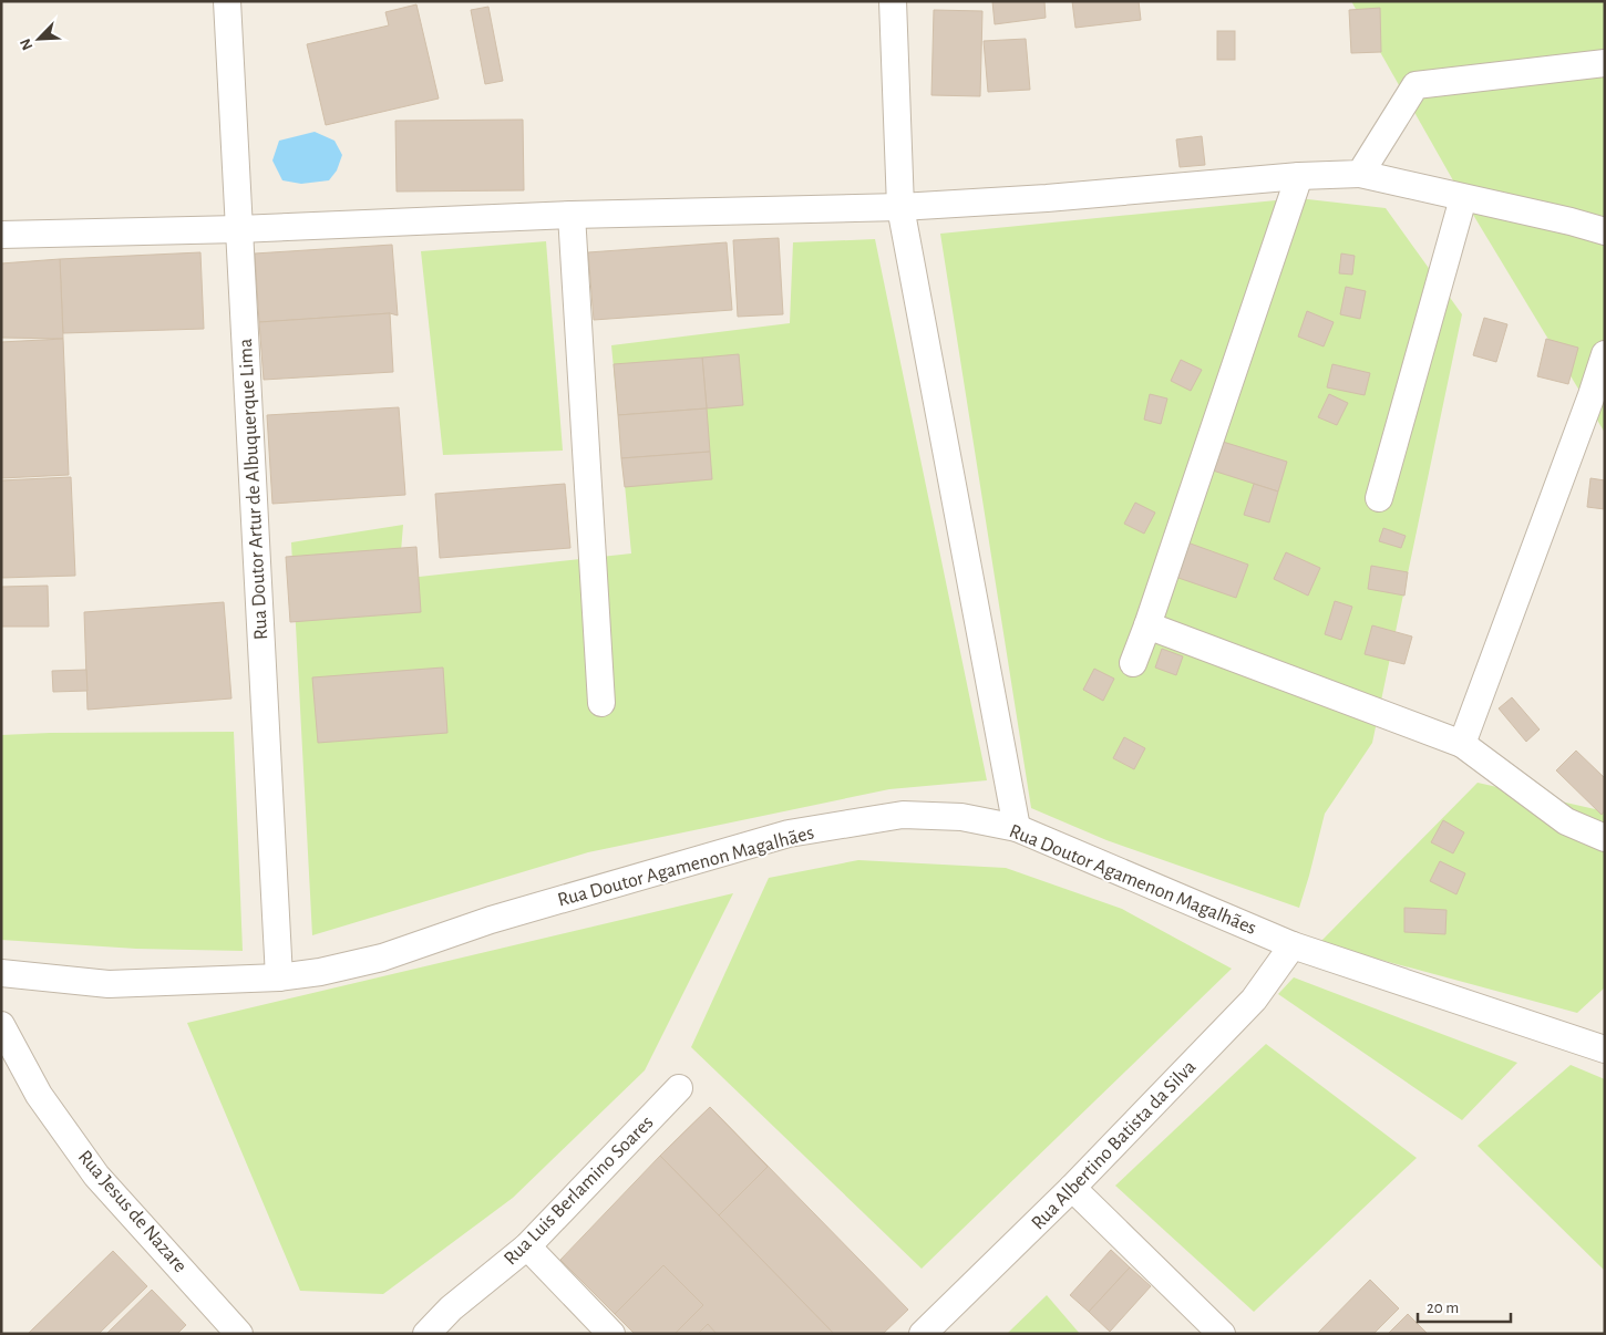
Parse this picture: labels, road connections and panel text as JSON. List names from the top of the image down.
{
  "streets": {
    "street": [
      "Rua Doutor Artur de Albuquerque Lima",
      "Rua Doutor Agamenon Magalhães",
      "Rua Albertino Batista da Silva",
      "Rua Luis Berlamino Soares",
      "Rua Jesus de Nazare"
    ]
  },
  "crossings": [
    ["Rua Doutor Artur de Albuquerque Lima", "Rua Doutor Agamenon Magalhães"],
    ["Rua Doutor Agamenon Magalhães", "Rua Albertino Batista da Silva"]
  ],
  "scale_bar": "20 m",
  "north": "bottom left"
}
